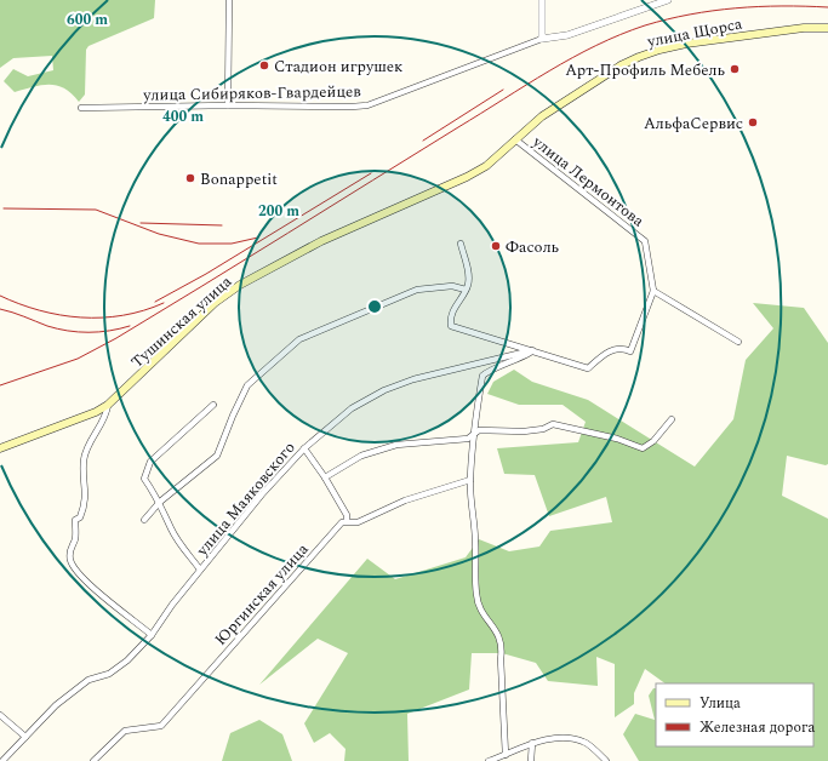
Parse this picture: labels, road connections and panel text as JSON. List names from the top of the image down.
{
  "streets": {
    "main road": ["улица Щорса", "Тушинская улица"],
    "street": [
      "улица Сибиряков-Гвардейцев",
      "улица Лермонтова",
      "улица Маяковского",
      "Юргинская улица"
    ]
  },
  "crossings": [
    ["улица Щорса", "улица Лермонтова"],
    ["улица Щорса", "Тушинская улица"]
  ],
  "places": [
    "Стадион игрушек",
    "Арт-Профиль Мебель",
    "АльфаСервис",
    "Bonappetit",
    "Фасоль"
  ],
  "legend": ["Улица", "Железная дорога"],
  "rings": ["600 m", "400 m", "200 m"]
}
